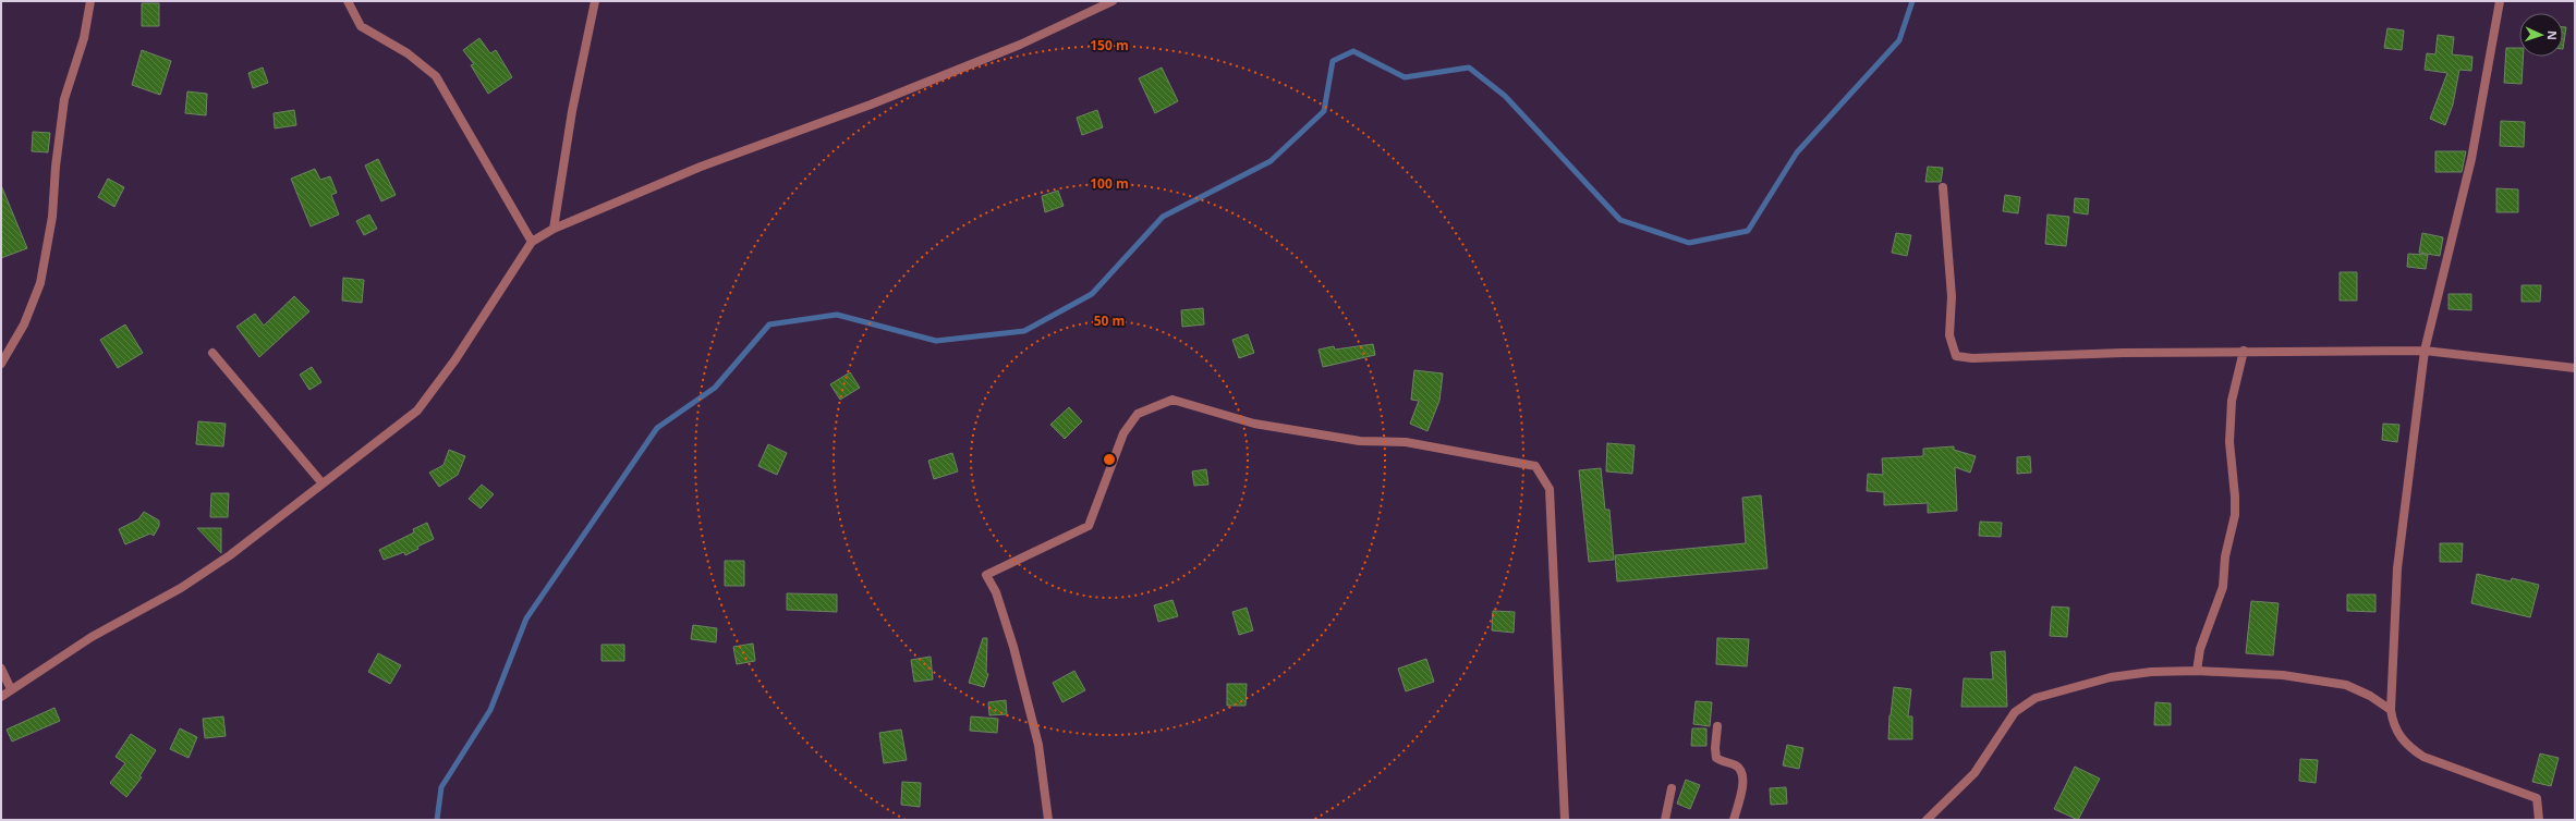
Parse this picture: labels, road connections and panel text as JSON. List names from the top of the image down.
{
  "north": "right",
  "rings": ["150 m", "100 m", "50 m"]
}
